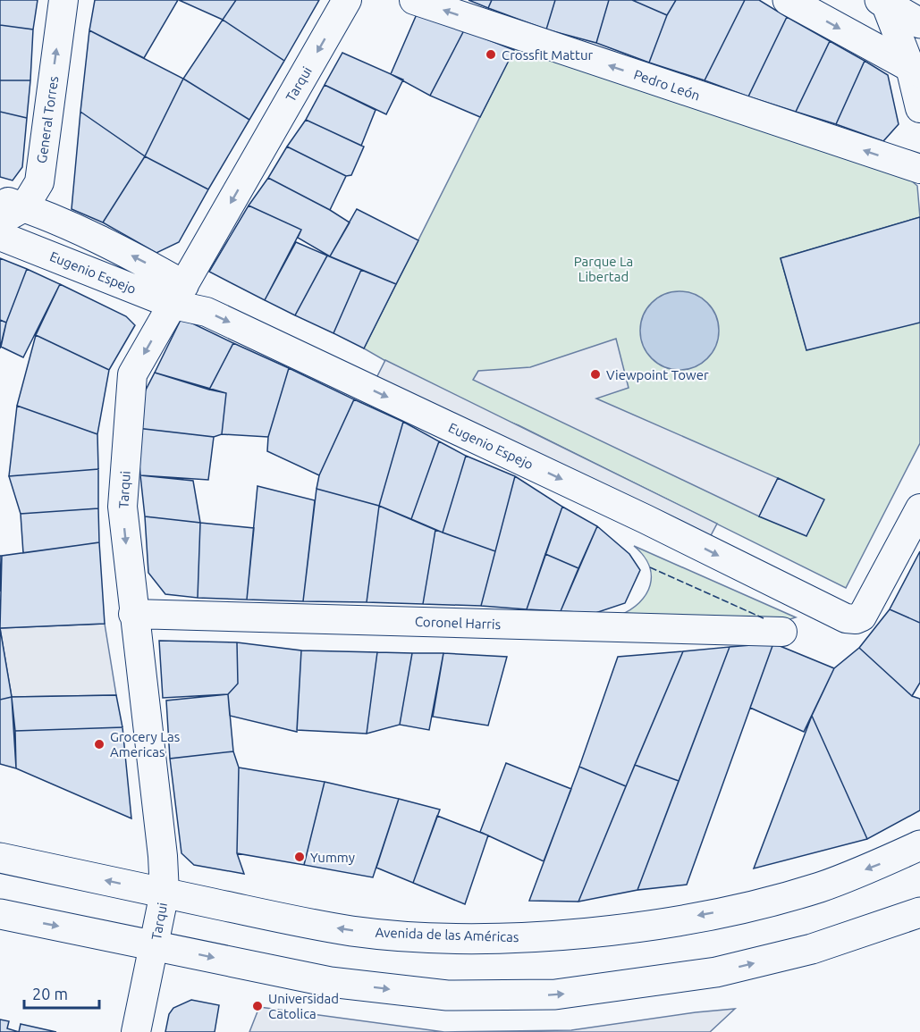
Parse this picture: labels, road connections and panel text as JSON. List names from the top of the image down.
{
  "streets": {
    "main road": ["Avenida de las Américas"],
    "street": [
      "Tarqui",
      "Pedro León",
      "General Torres",
      "Eugenio Espejo",
      "Coronel Harris"
    ]
  },
  "crossings": [
    ["Tarqui", "Eugenio Espejo"],
    ["Tarqui", "Coronel Harris"],
    ["Tarqui", "Avenida de las Américas"],
    ["General Torres", "Eugenio Espejo"]
  ],
  "one_way": ["Tarqui", "Pedro León", "General Torres"],
  "parks": ["Parque La Libertad"],
  "places": [
    "Crossfit Mattur",
    "Viewpoint Tower",
    "Grocery Las Americas",
    "Yummy",
    "Universidad Catolica"
  ],
  "scale_bar": "20 m"
}
